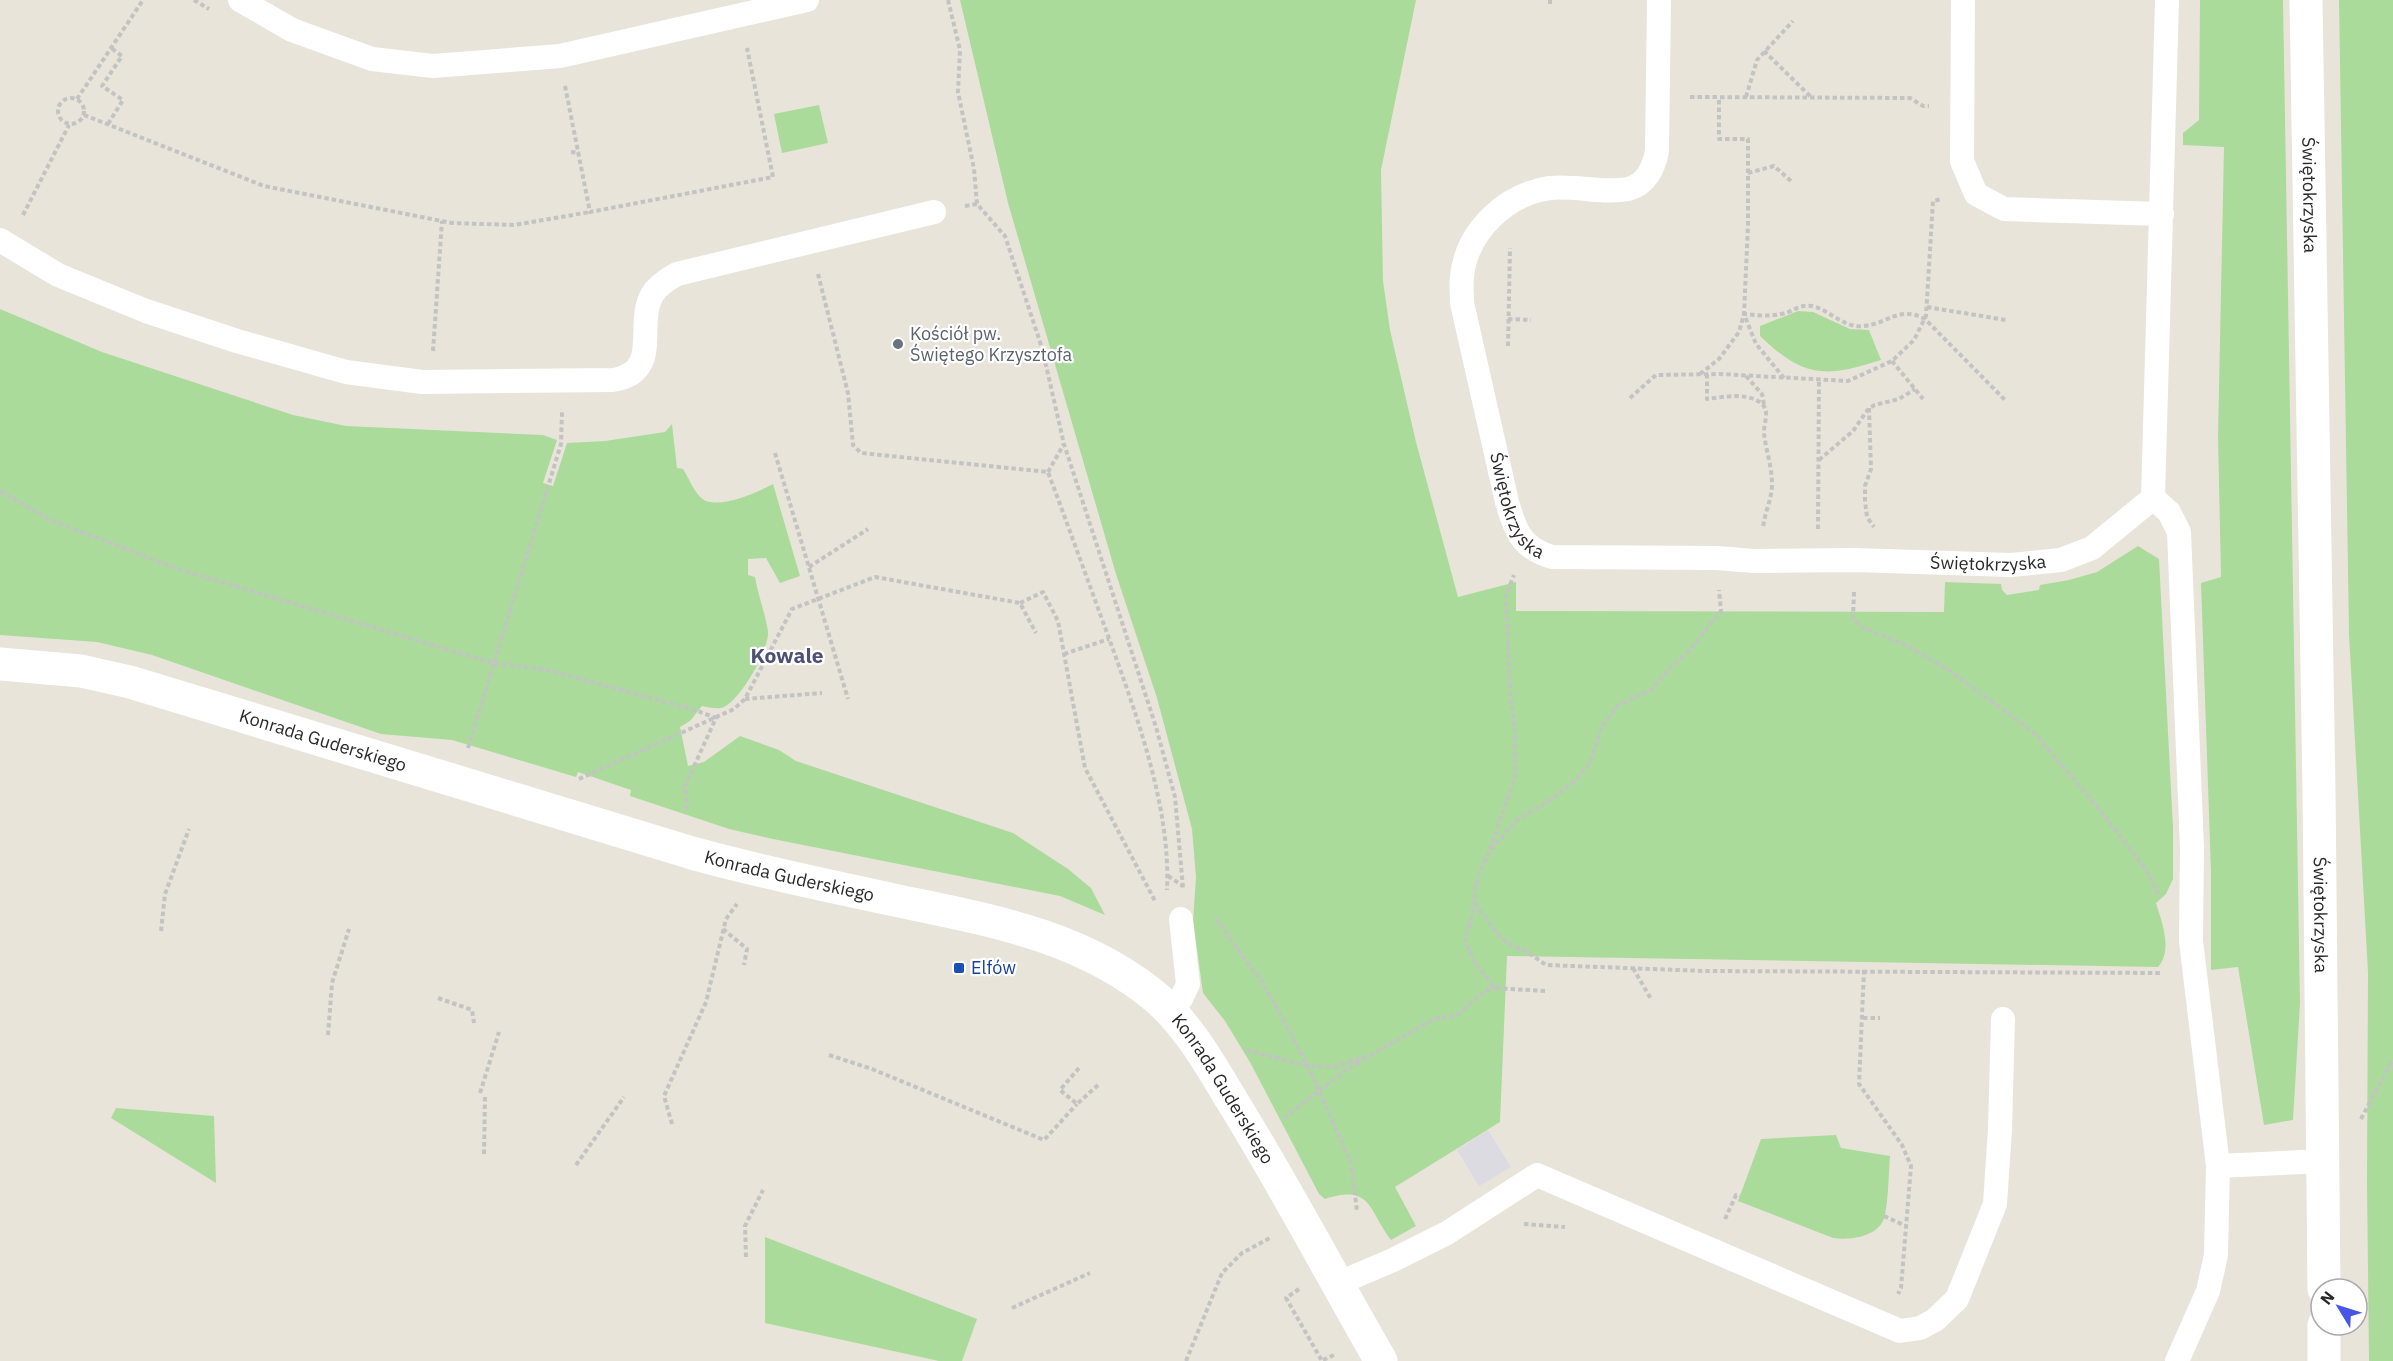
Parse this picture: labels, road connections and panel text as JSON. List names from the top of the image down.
{
  "streets": {
    "street": ["Świętokrzyska", "Konrada Guderskiego"]
  },
  "districts": ["Kowale"],
  "places": {
    "other": ["Kościół pw. Świętego Krzysztofa"],
    "transit": ["Elfów"]
  },
  "north": "top left"
}
